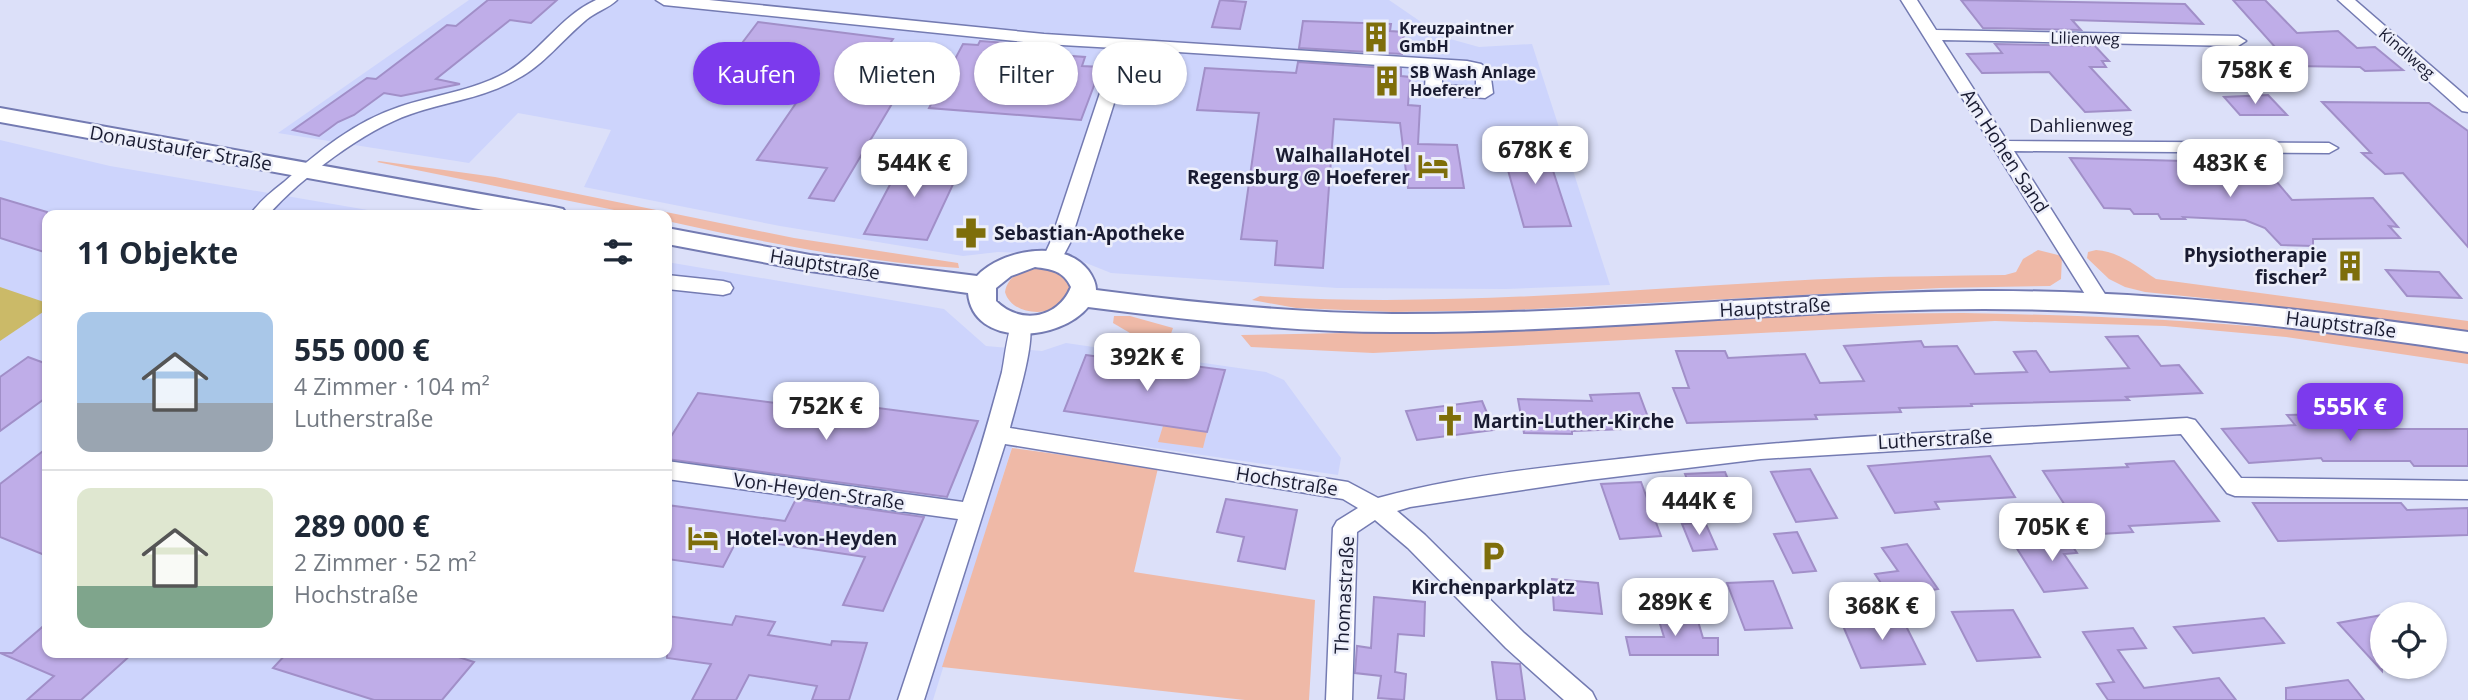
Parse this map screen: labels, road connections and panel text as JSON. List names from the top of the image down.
{
  "streets": {
    "main road": ["Donaustaufer Straße", "Hauptstraße"],
    "street": [
      "Lilienweg",
      "Kindlweg",
      "Dahlienweg",
      "Am Hohen Sand",
      "Lutherstraße",
      "Hochstraße",
      "Von-Heyden-Straße",
      "Thomastraße"
    ]
  },
  "crossings": [
    ["Lilienweg", "Am Hohen Sand"],
    ["Dahlienweg", "Am Hohen Sand"],
    ["Am Hohen Sand", "Hauptstraße"],
    ["Lutherstraße", "Hochstraße"],
    ["Lutherstraße", "Thomastraße"],
    ["Hochstraße", "Thomastraße"]
  ],
  "places": {
    "building": ["Kreuzpaintner GmbH", "SB Wash Anlage Hoeferer", "Physiotherapie fischer²"],
    "hotel": ["WalhallaHotel Regensburg @ Hoeferer", "Hotel-von-Heyden"],
    "pharmacy": ["Sebastian-Apotheke"],
    "church": ["Martin-Luther-Kirche"],
    "parking": ["Kirchenparkplatz"]
  },
  "page": {
    "chip": [
      "Kaufen",
      "Mieten",
      "Filter",
      "Neu"
    ],
    "price": [
      "758K €",
      "678K €",
      "544K €",
      "483K €",
      "392K €",
      "752K €",
      "555K €",
      "444K €",
      "705K €",
      "289K €",
      "368K €"
    ],
    "heading": "11 Objekte",
    "list": [
      {
        "name": "555 000 €",
        "note": "4 Zimmer · 104 m² · Lutherstraße"
      },
      {
        "name": "289 000 €",
        "note": "2 Zimmer · 52 m² · Hochstraße"
      }
    ]
  }
}
